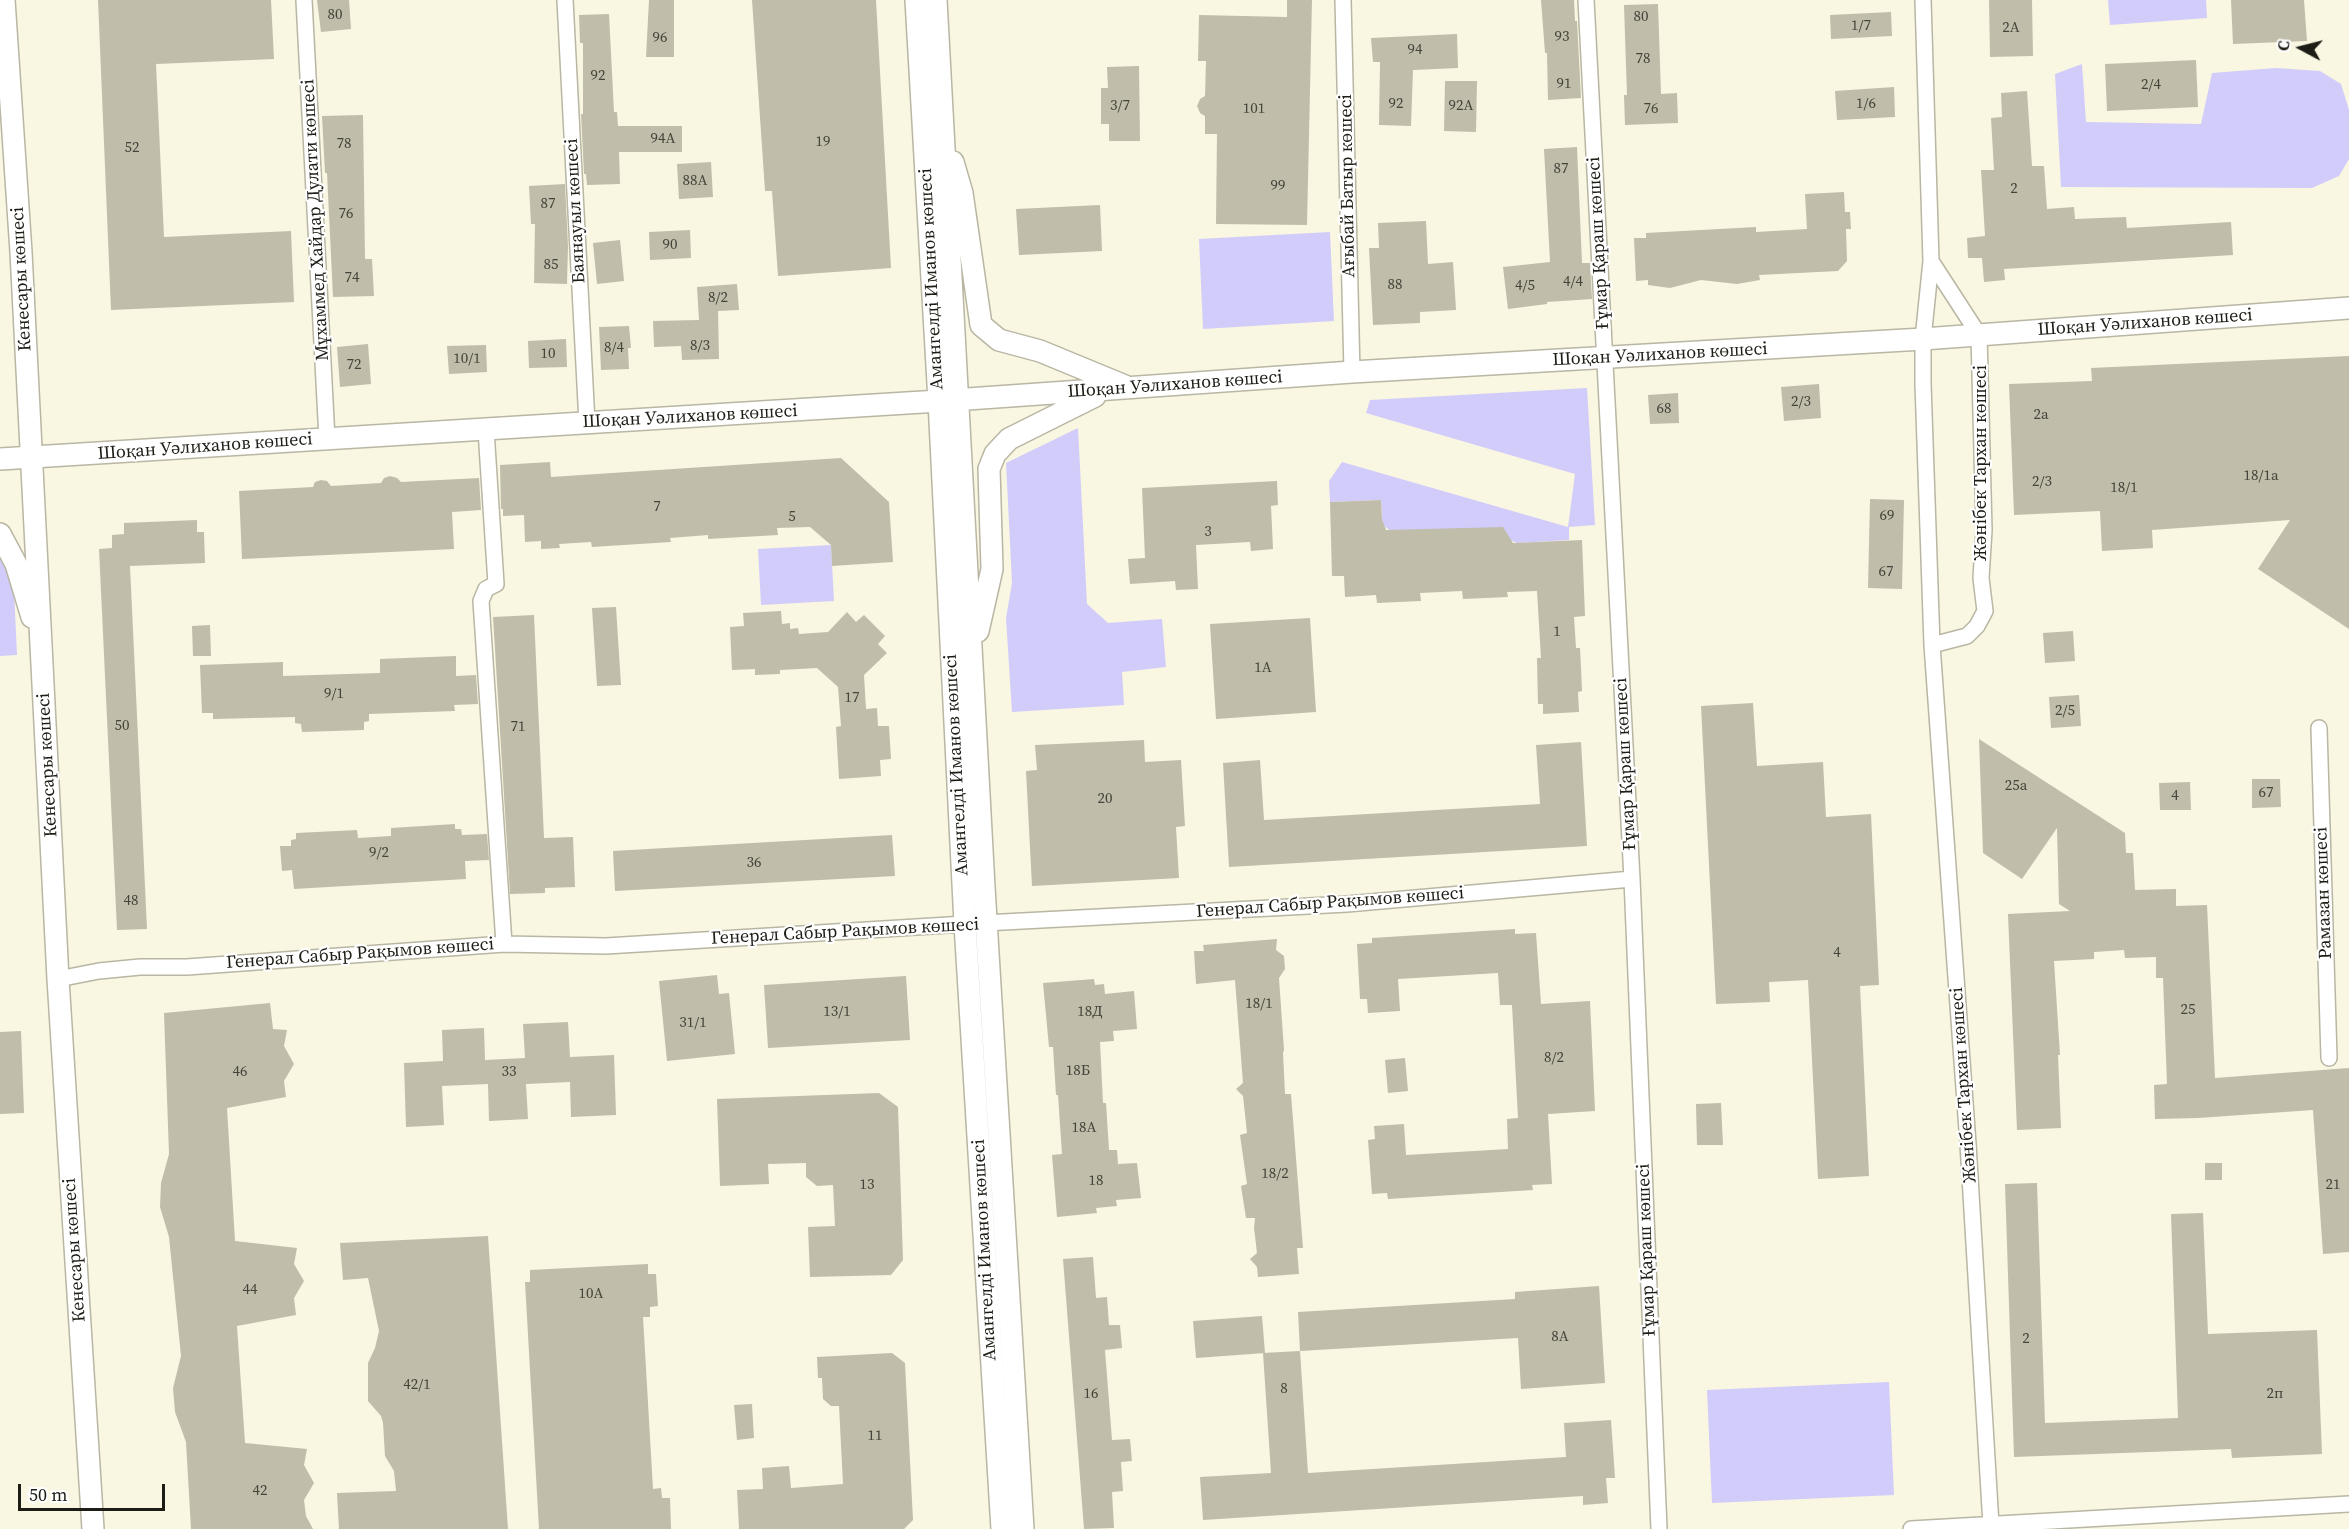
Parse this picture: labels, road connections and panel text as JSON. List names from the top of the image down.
{
  "streets": {
    "main road": ["Кенесары көшесі", "Амангелді Иманов көшесі", "Шоқан Уәлиханов көшесі"],
    "street": [
      "Ағыбай Батыр көшесі",
      "Баянауыл көшесі",
      "Мұхаммед Хайдар Дулати көшесі",
      "Ғұмар Қараш көшесі",
      "Жәнібек Тархан көшесі",
      "Рамазан көшесі",
      "Генерал Сабыр Рақымов көшесі"
    ]
  },
  "crossings": [
    ["Ағыбай Батыр көшесі", "Шоқан Уәлиханов көшесі"],
    ["Баянауыл көшесі", "Шоқан Уәлиханов көшесі"],
    ["Мұхаммед Хайдар Дулати көшесі", "Шоқан Уәлиханов көшесі"],
    ["Ғұмар Қараш көшесі", "Шоқан Уәлиханов көшесі"],
    ["Ғұмар Қараш көшесі", "Генерал Сабыр Рақымов көшесі"],
    ["Кенесары көшесі", "Шоқан Уәлиханов көшесі"],
    ["Кенесары көшесі", "Генерал Сабыр Рақымов көшесі"],
    ["Амангелді Иманов көшесі", "Шоқан Уәлиханов көшесі"],
    ["Амангелді Иманов көшесі", "Генерал Сабыр Рақымов көшесі"],
    ["Шоқан Уәлиханов көшесі", "Жәнібек Тархан көшесі"]
  ],
  "house_numbers": [
    "80",
    "80",
    "1/7",
    "2А",
    "93",
    "96",
    "94",
    "78",
    "92",
    "91",
    "2/4",
    "92",
    "1/6",
    "3/7",
    "92А",
    "101",
    "76",
    "94А",
    "19",
    "78",
    "52",
    "87",
    "88А",
    "99",
    "2",
    "87",
    "76",
    "90",
    "85",
    "74",
    "4/4",
    "88",
    "4/5",
    "8/2",
    "8/3",
    "8/4",
    "10",
    "10/1",
    "72",
    "2/3",
    "68",
    "2а",
    "18/1а",
    "2/3",
    "18/1",
    "7",
    "69",
    "5",
    "3",
    "67",
    "1",
    "1А",
    "9/1",
    "17",
    "2/5",
    "50",
    "71",
    "25а",
    "67",
    "4",
    "20",
    "9/2",
    "36",
    "48",
    "4",
    "18/1",
    "25",
    "13/1",
    "18Д",
    "31/1",
    "8/2",
    "18Б",
    "46",
    "33",
    "18А",
    "18/2",
    "18",
    "13",
    "21",
    "44",
    "10А",
    "8А",
    "2",
    "42/1",
    "8",
    "16",
    "2п",
    "11",
    "42"
  ],
  "scale_bar": "50 m",
  "north": "left"
}
